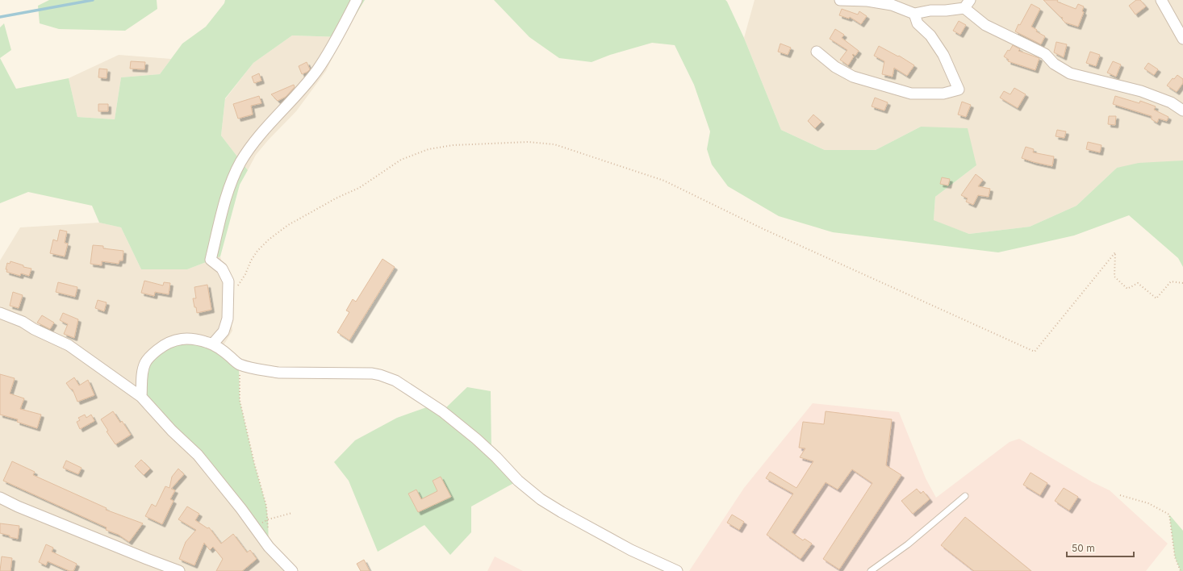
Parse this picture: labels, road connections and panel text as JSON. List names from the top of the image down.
{
  "scale_bar": "50 m"
}
